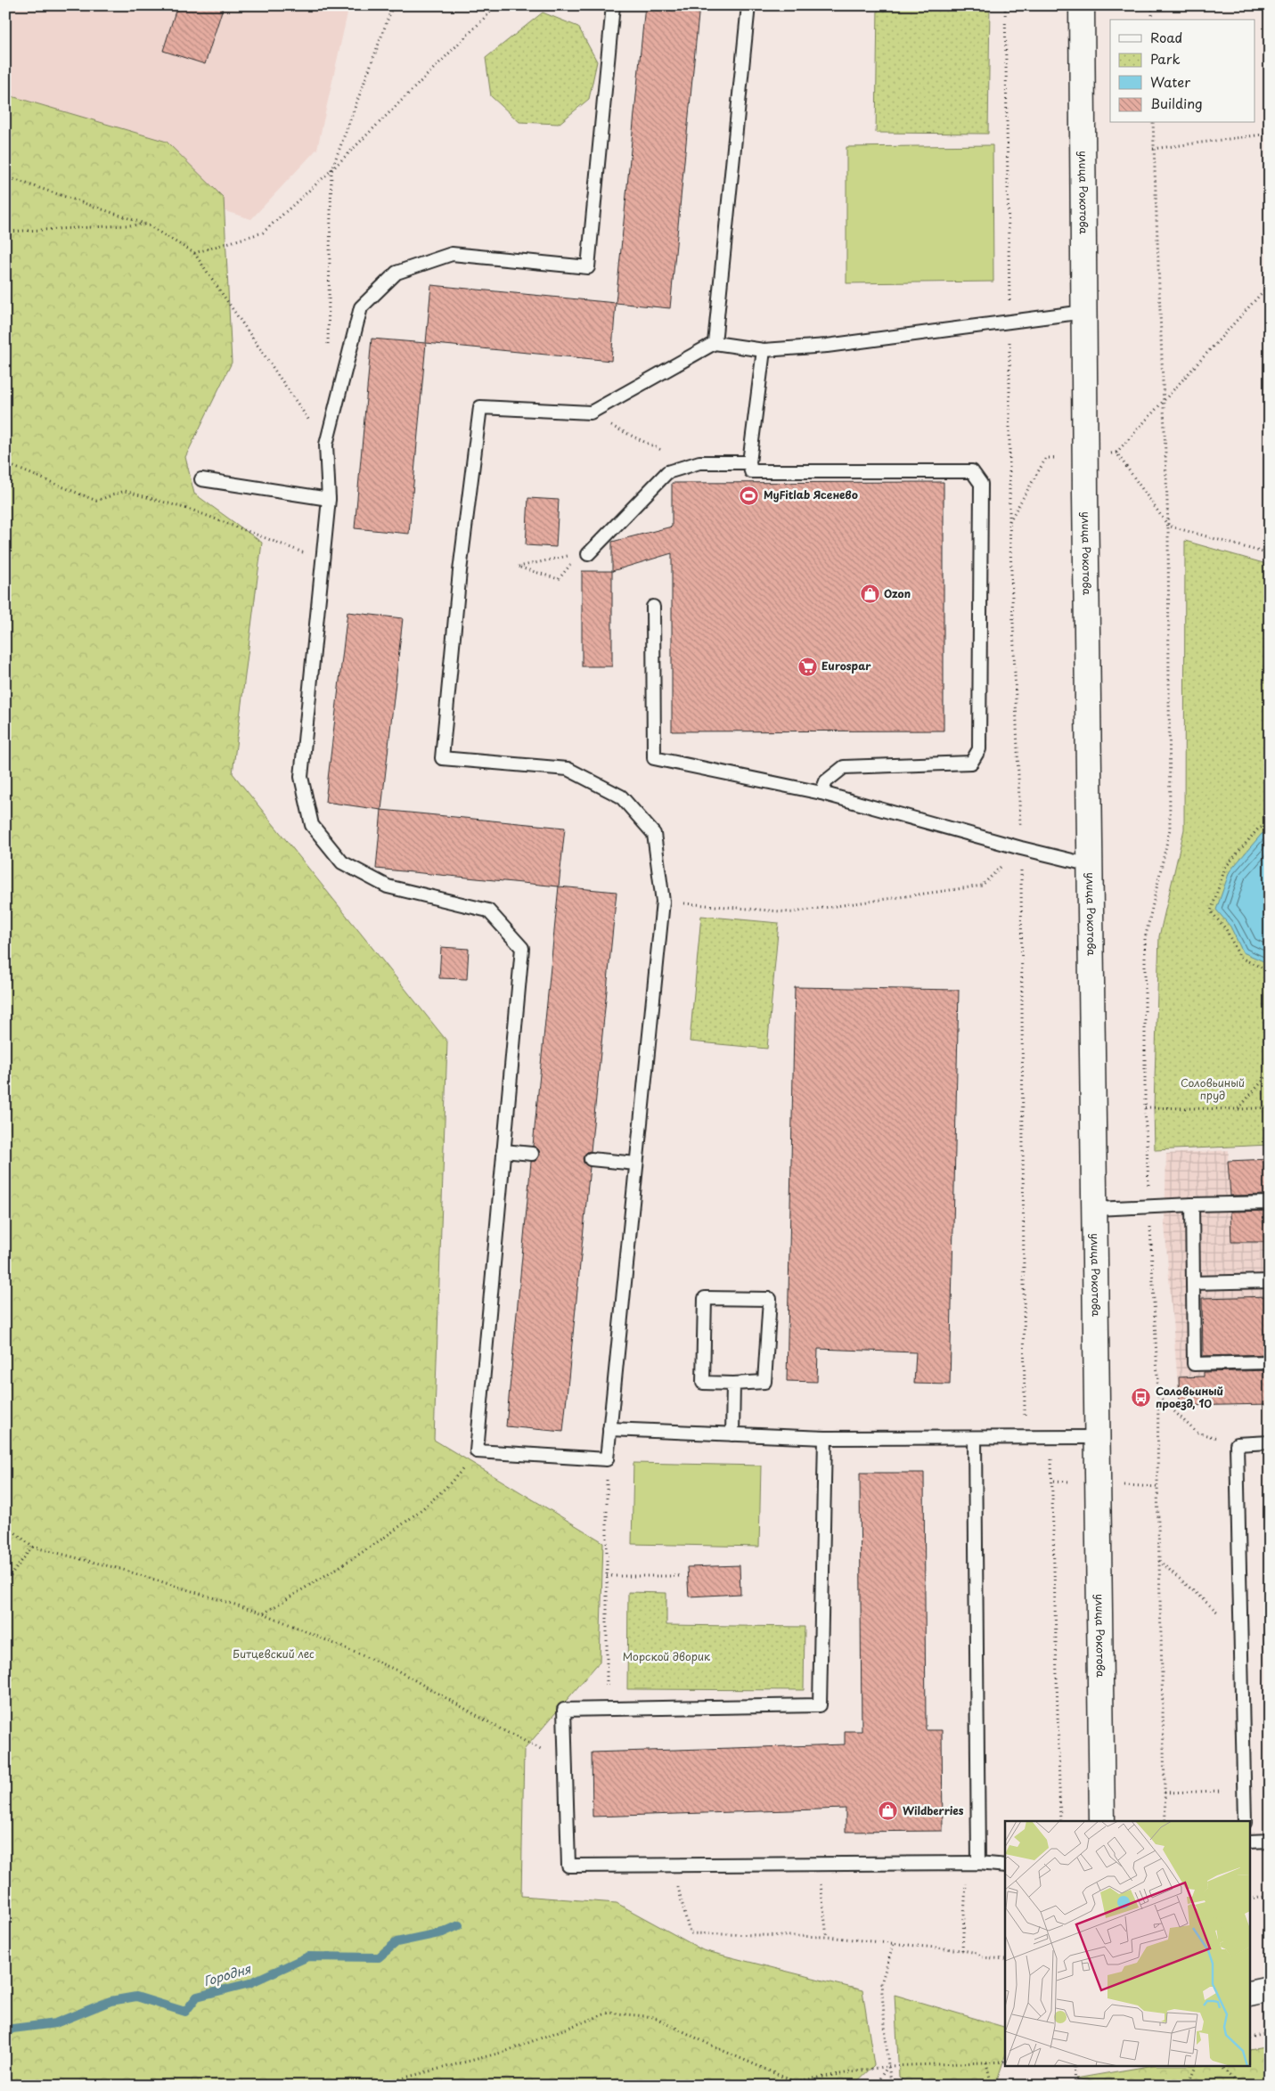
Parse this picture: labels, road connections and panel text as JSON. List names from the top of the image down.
{
  "streets": {
    "street": ["улица Рокотова"]
  },
  "water": ["Городня"],
  "parks": ["Соловьиный пруд", "Битцевский лес", "Морской дворик"],
  "places": {
    "sports": ["MyFitlab Ясенево"],
    "shop": ["Ozon", "Wildberries"],
    "supermarket": ["Eurospar"],
    "bus stop": ["Соловьиный проезд, 10"]
  },
  "legend": [
    "Road",
    "Park",
    "Water",
    "Building"
  ]
}
